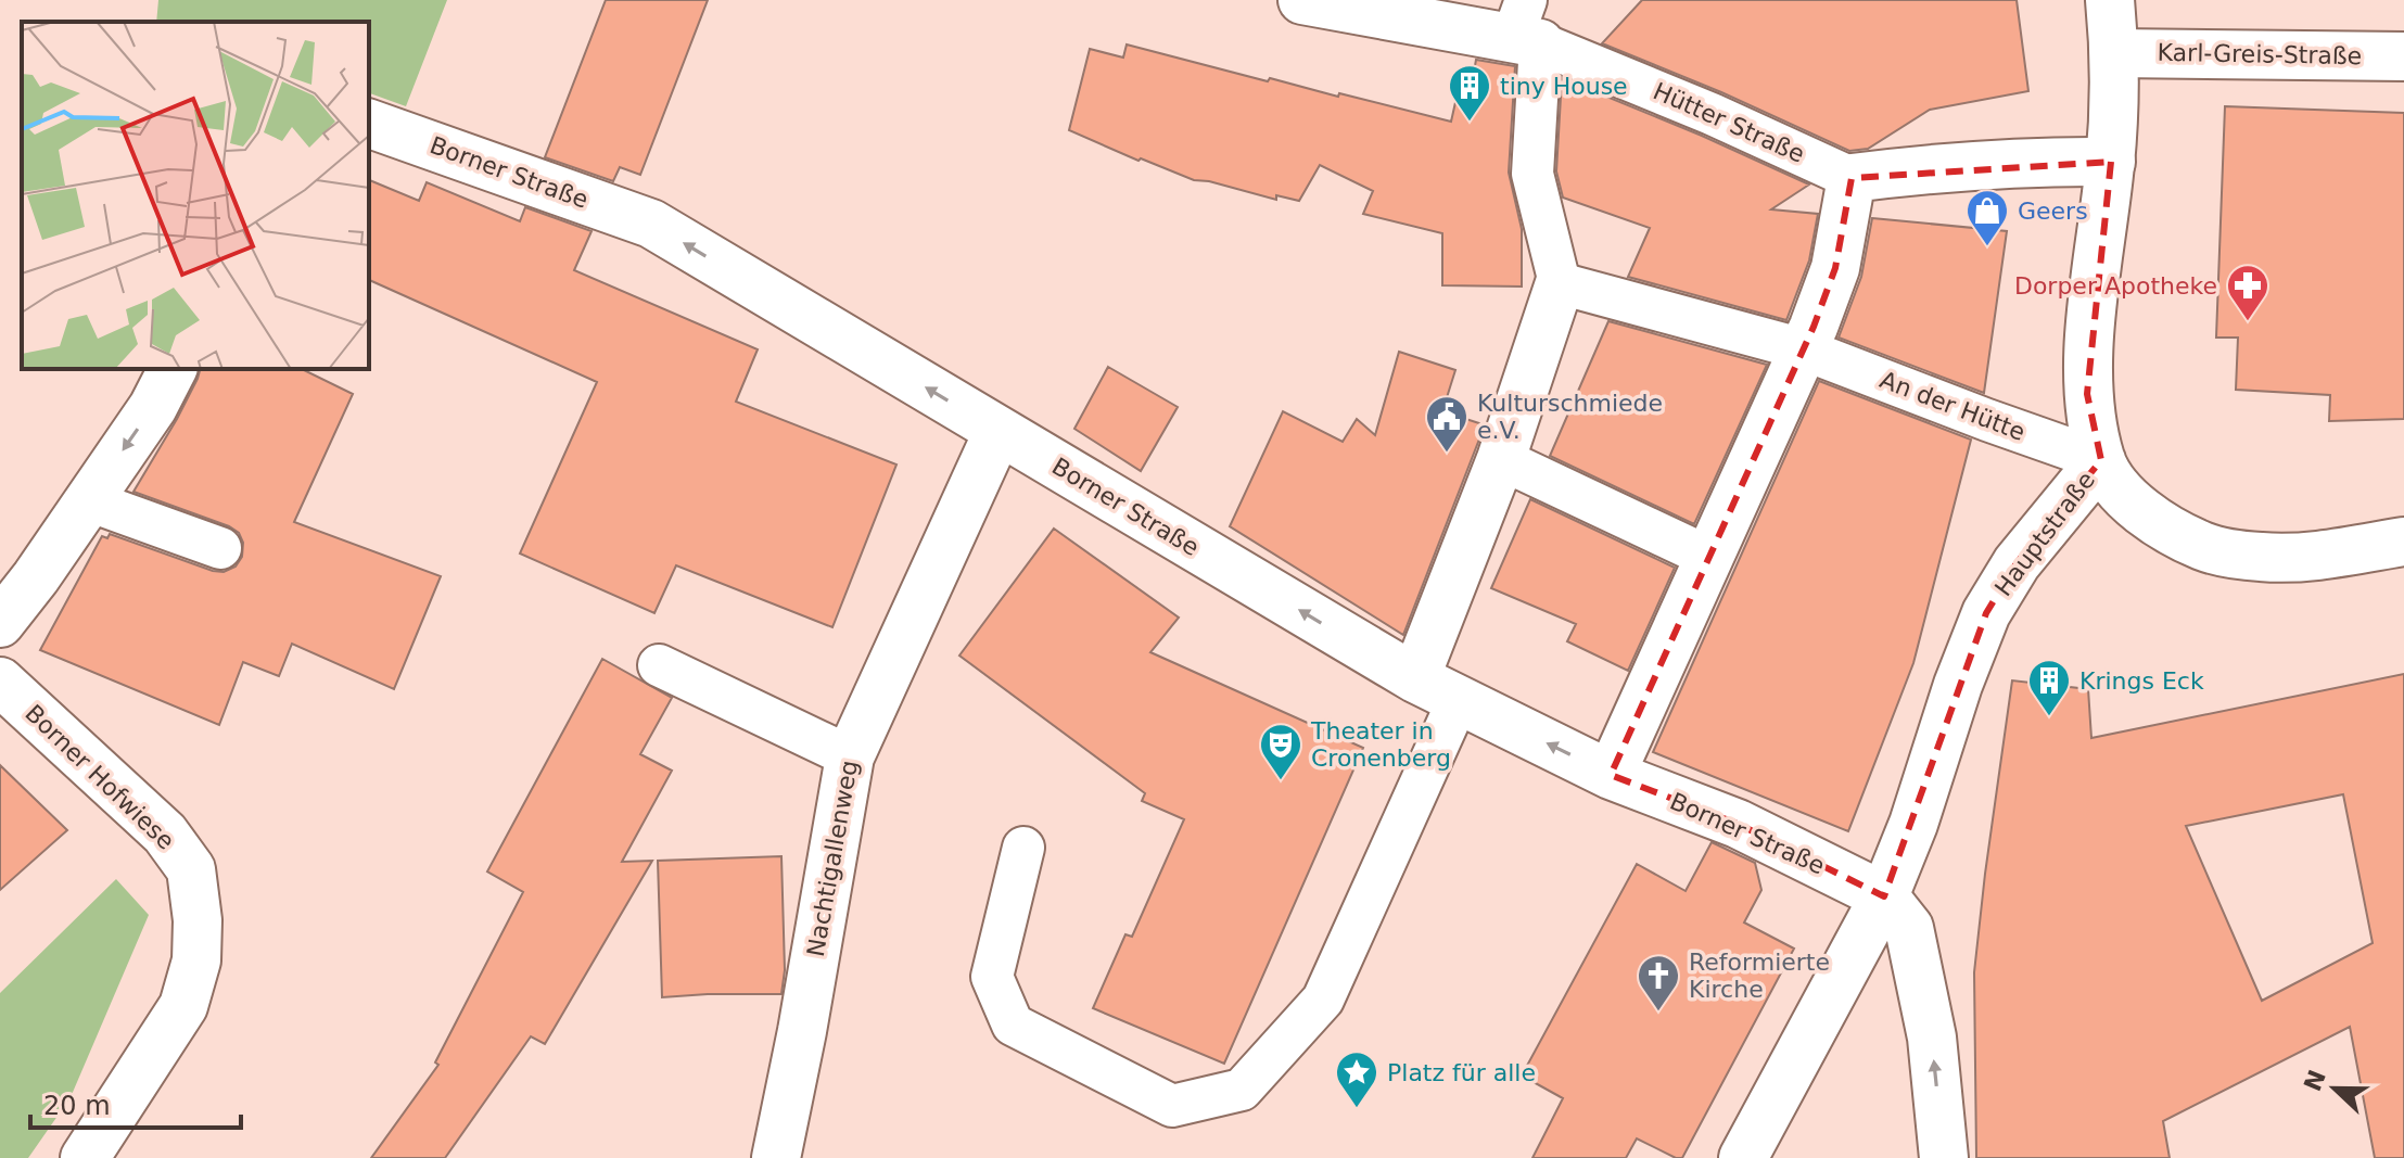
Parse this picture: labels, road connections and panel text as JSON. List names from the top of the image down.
{
  "streets": {
    "street": [
      "Karl-Greis-Straße",
      "Hütter Straße",
      "Borner Straße",
      "Hauptstraße",
      "Borner Hofwiese",
      "Nachtigallenweg"
    ],
    "lane": ["An der Hütte"]
  },
  "crossings": [
    ["Karl-Greis-Straße", "Hauptstraße"],
    ["Borner Straße", "Hauptstraße"],
    ["Borner Straße", "Nachtigallenweg"],
    ["An der Hütte", "Hauptstraße"]
  ],
  "one_way": ["Borner Straße"],
  "places": {
    "building": ["tiny House", "Krings Eck"],
    "shop": ["Geers"],
    "pharmacy": ["Dorper Apotheke"],
    "public building": ["Kulturschmiede e.V."],
    "theatre": ["Theater in Cronenberg"],
    "church": ["Reformierte Kirche"],
    "place": ["Platz für alle"]
  },
  "scale_bar": "20 m",
  "north": "left"
}
